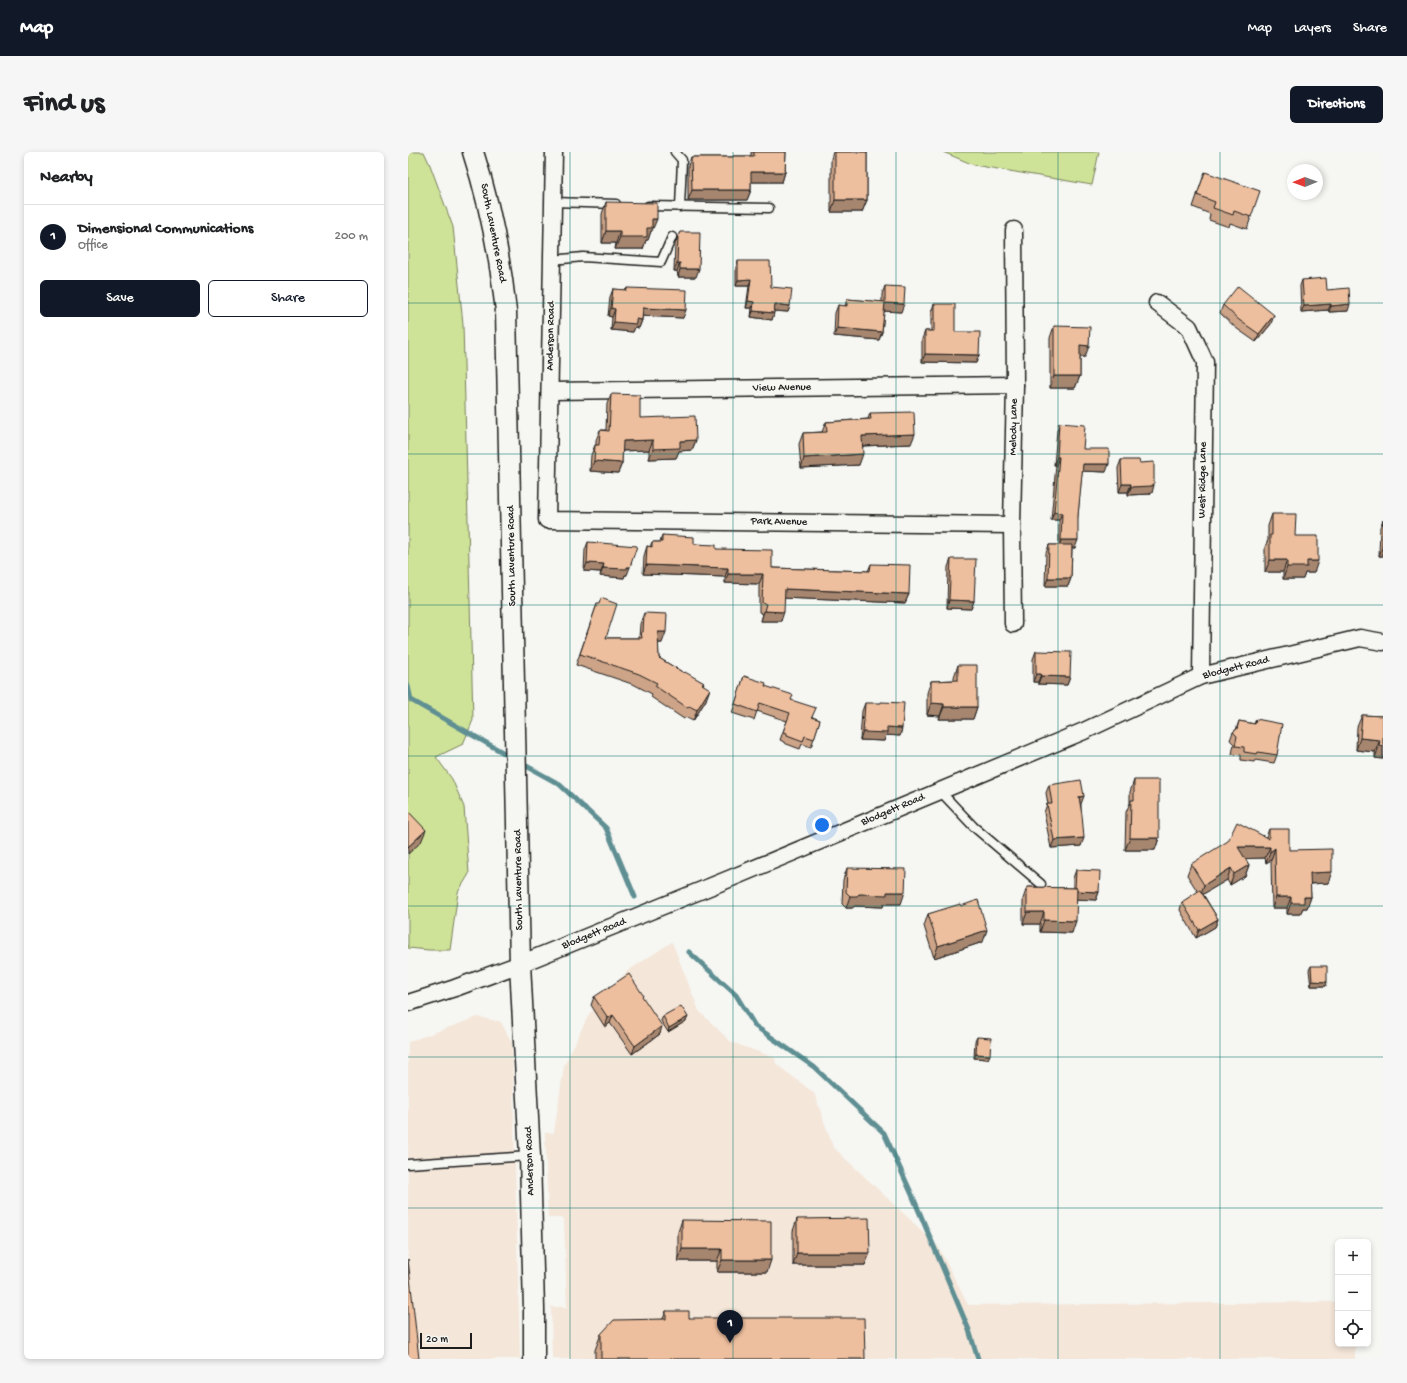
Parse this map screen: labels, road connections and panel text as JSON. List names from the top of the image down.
{
  "streets": {
    "street": [
      "South Laventure Road",
      "Anderson Road",
      "View Avenue",
      "Melody Lane",
      "West Ridge Lane",
      "Park Avenue",
      "Blodgett Road"
    ]
  },
  "crossings": [
    ["South Laventure Road", "Anderson Road"],
    ["South Laventure Road", "Blodgett Road"],
    ["Anderson Road", "View Avenue"],
    ["Anderson Road", "Park Avenue"],
    ["Anderson Road", "Blodgett Road"],
    ["View Avenue", "Melody Lane"],
    ["Melody Lane", "Park Avenue"],
    ["West Ridge Lane", "Blodgett Road"]
  ],
  "scale_bar": "20 m",
  "north": "left",
  "page": {
    "header": "Map",
    "nav": ["Map", "Layers", "Share"],
    "buttons": [
      "Directions",
      ["Save", "Share"]
    ],
    "title": "Find us",
    "heading": "Nearby",
    "list": [
      {
        "mark": "1",
        "name": "Dimensional Communications",
        "note": "Office",
        "value": "200 m"
      }
    ],
    "map_buttons": ["+", "−"],
    "pins": "1",
    "scale": "20 m"
  }
}
